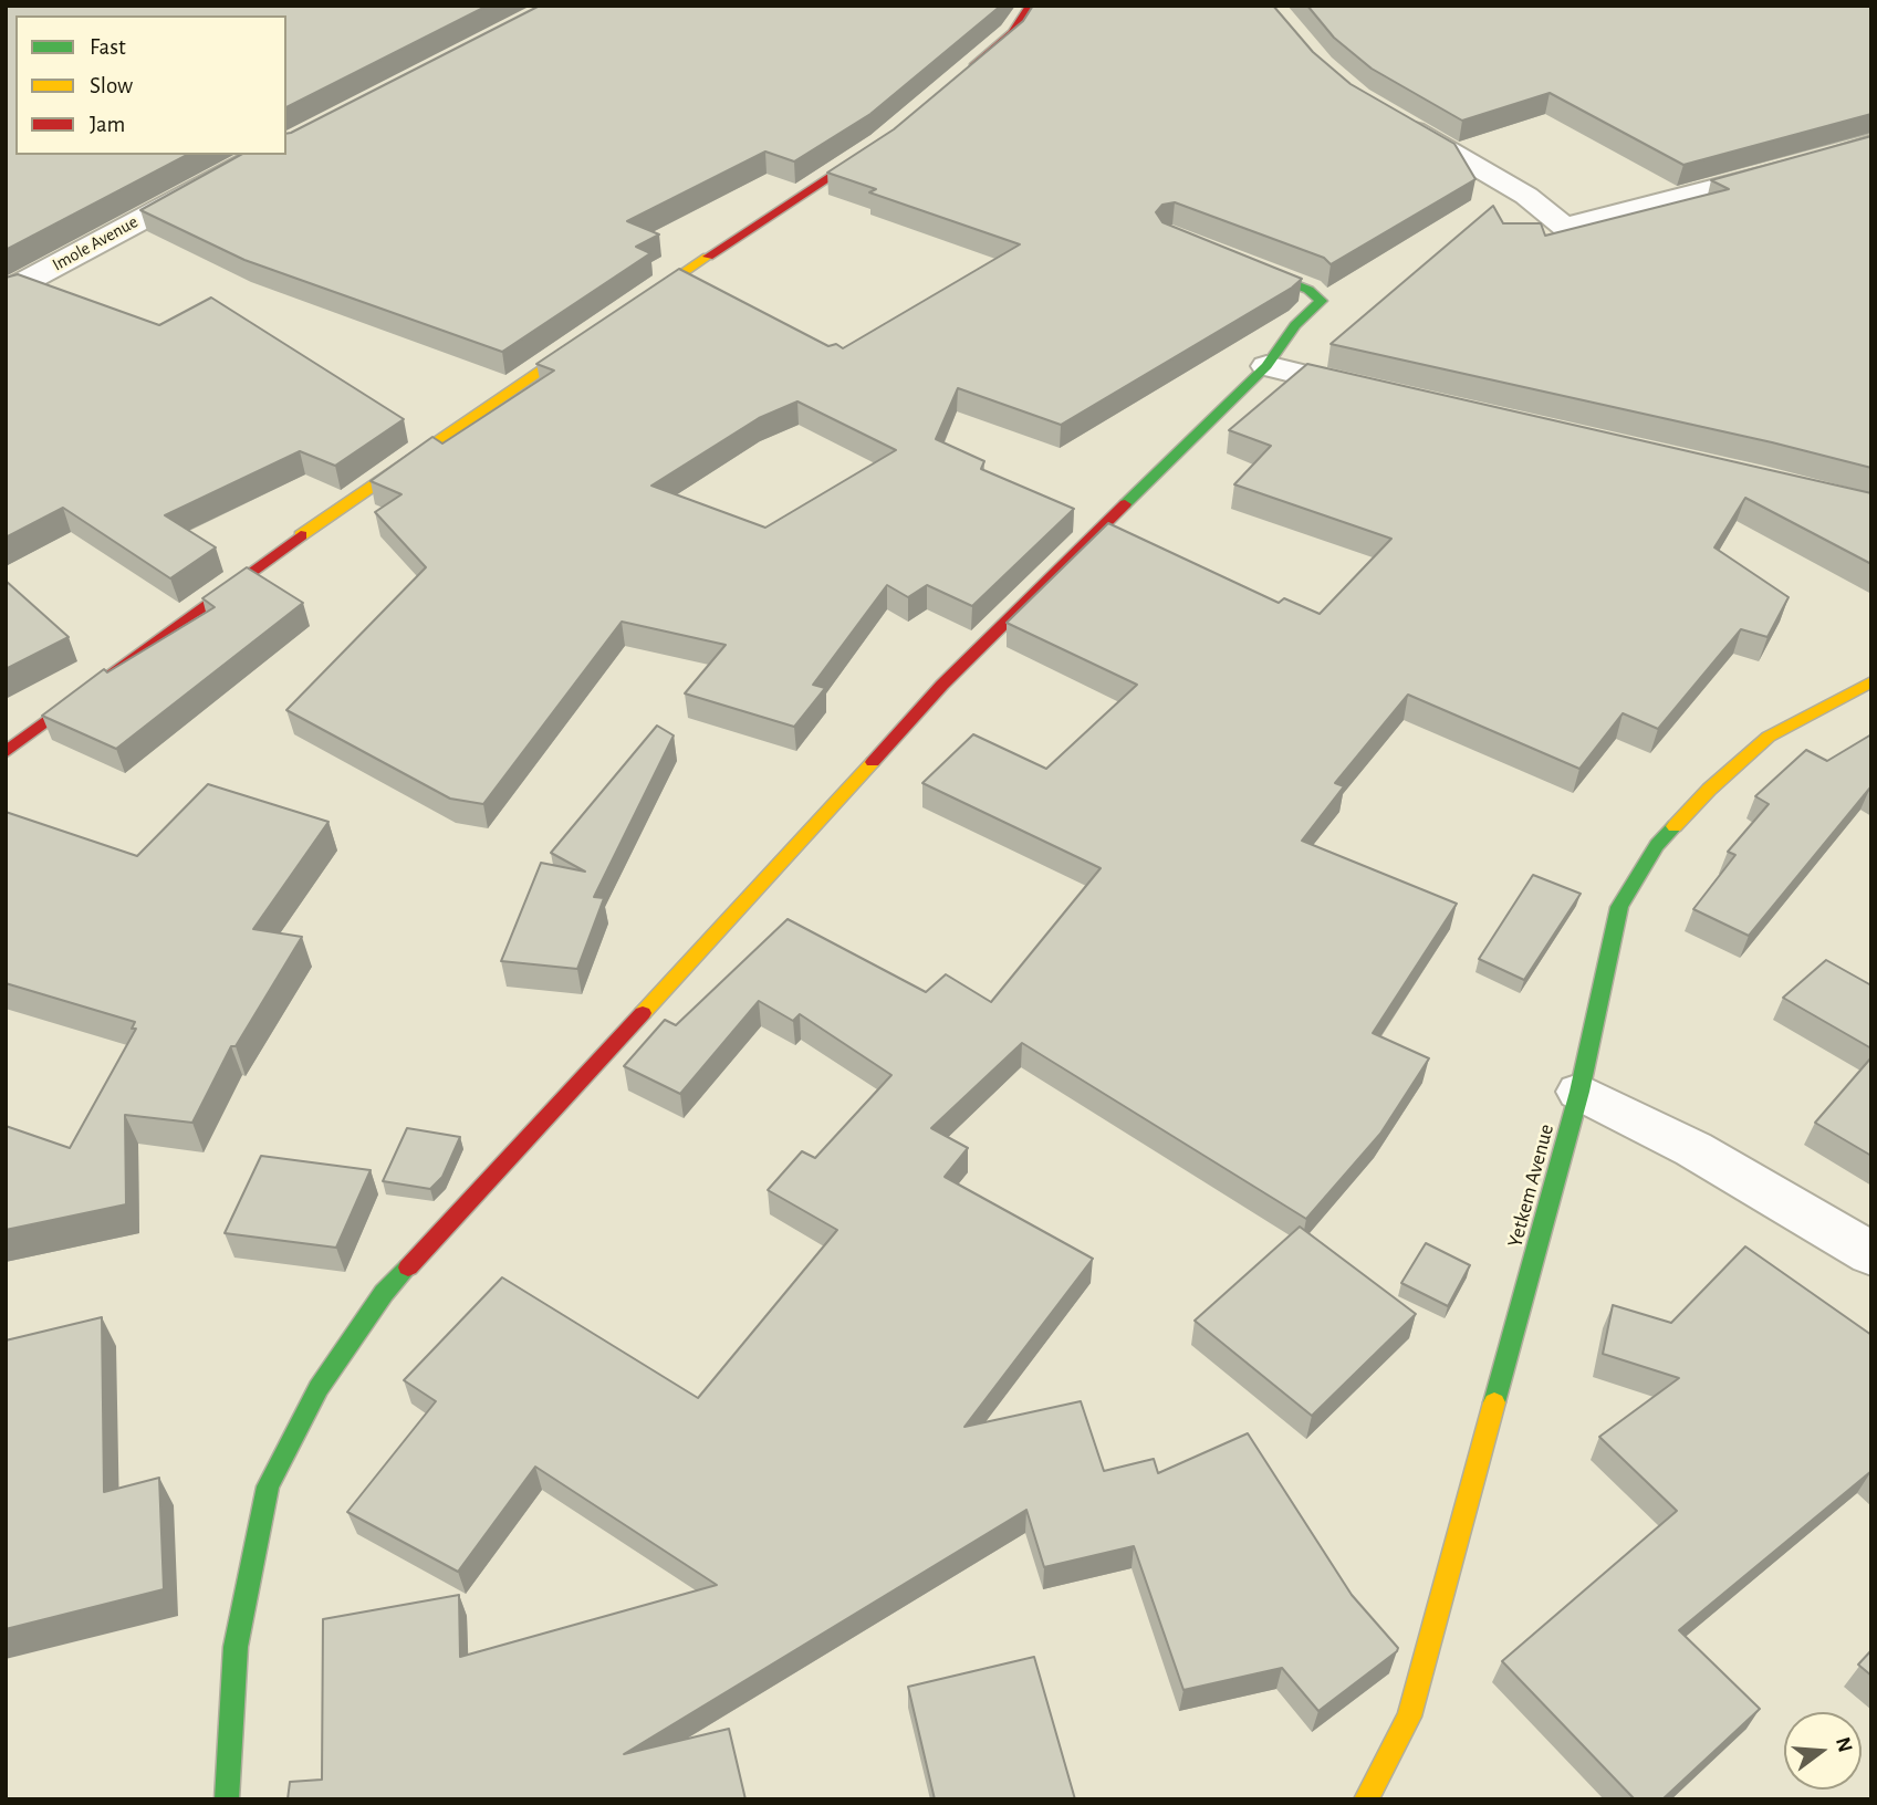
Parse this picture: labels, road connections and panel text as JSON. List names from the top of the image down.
{
  "streets": {
    "street": ["Imole Avenue", "Yetkem Avenue"]
  },
  "legend": ["Fast", "Slow", "Jam"],
  "north": "right"
}
